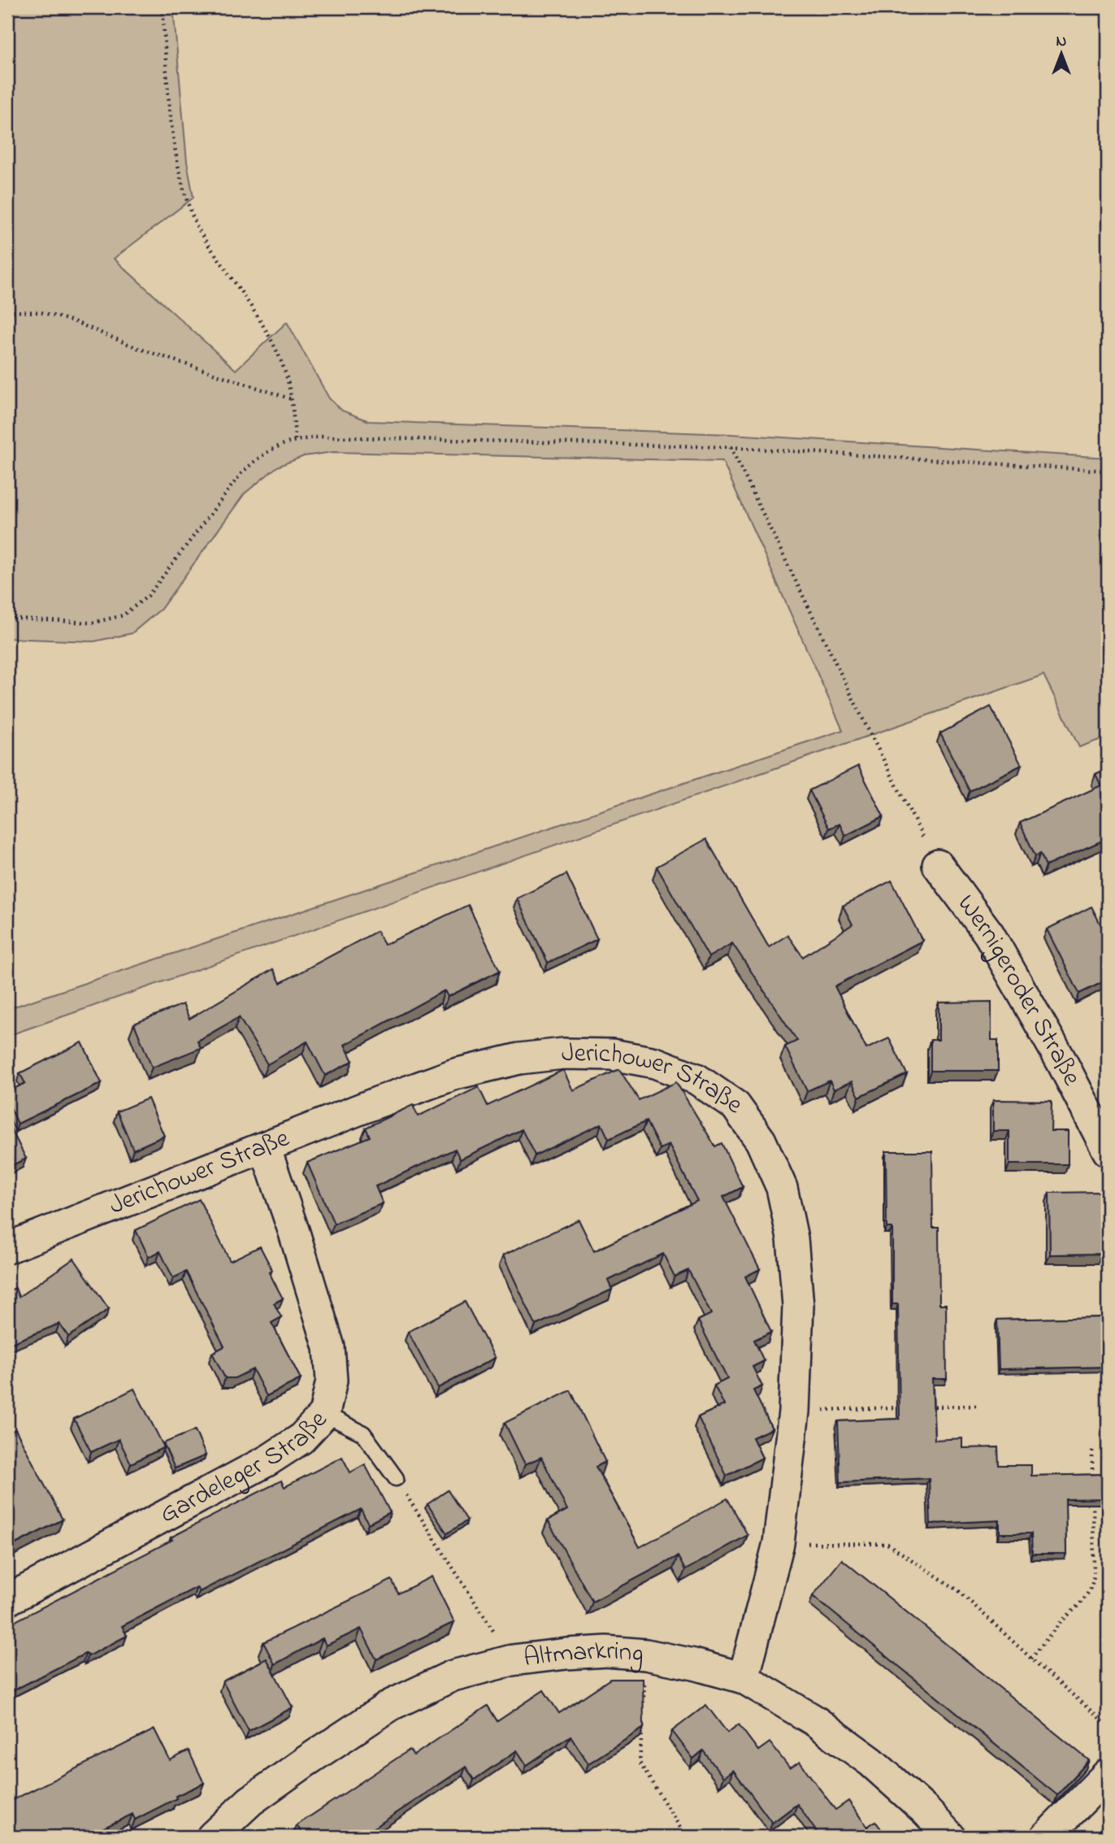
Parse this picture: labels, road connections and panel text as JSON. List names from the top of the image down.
{
  "streets": {
    "street": [
      "Wernigeroder Straße",
      "Jerichower Straße",
      "Gardeleger Straße",
      "Altmarkring"
    ]
  },
  "crossings": [
    ["Jerichower Straße", "Gardeleger Straße"],
    ["Jerichower Straße", "Altmarkring"]
  ],
  "north": "top"
}
